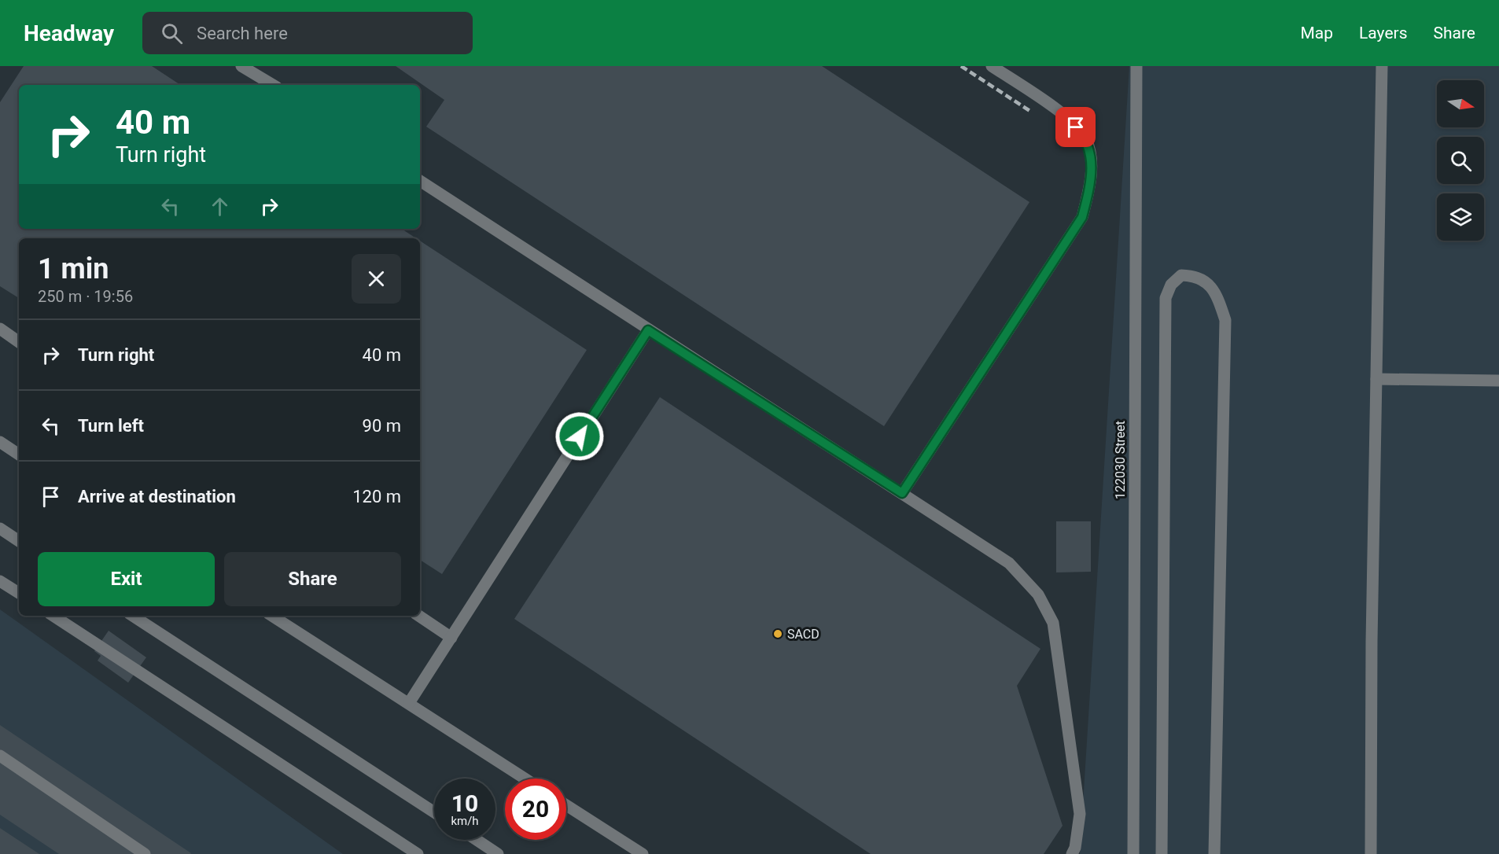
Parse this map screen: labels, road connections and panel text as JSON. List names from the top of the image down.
{
  "streets": {
    "street": ["122030 Street"]
  },
  "places": ["SACD"],
  "north": "right",
  "page": {
    "header": "Headway",
    "search": "Search here",
    "nav": ["Map", "Layers", "Share"],
    "turn": ["40 m", "Turn right"],
    "heading": ["1 min", "250 m · 19:56"],
    "list": [
      {
        "name": "Turn right",
        "value": "40 m"
      },
      {
        "name": "Turn left",
        "value": "90 m"
      },
      {
        "name": "Arrive at destination",
        "value": "120 m"
      }
    ],
    "buttons": ["Exit", "Share"],
    "speed": "10 km/h",
    "limit": "20"
  }
}
